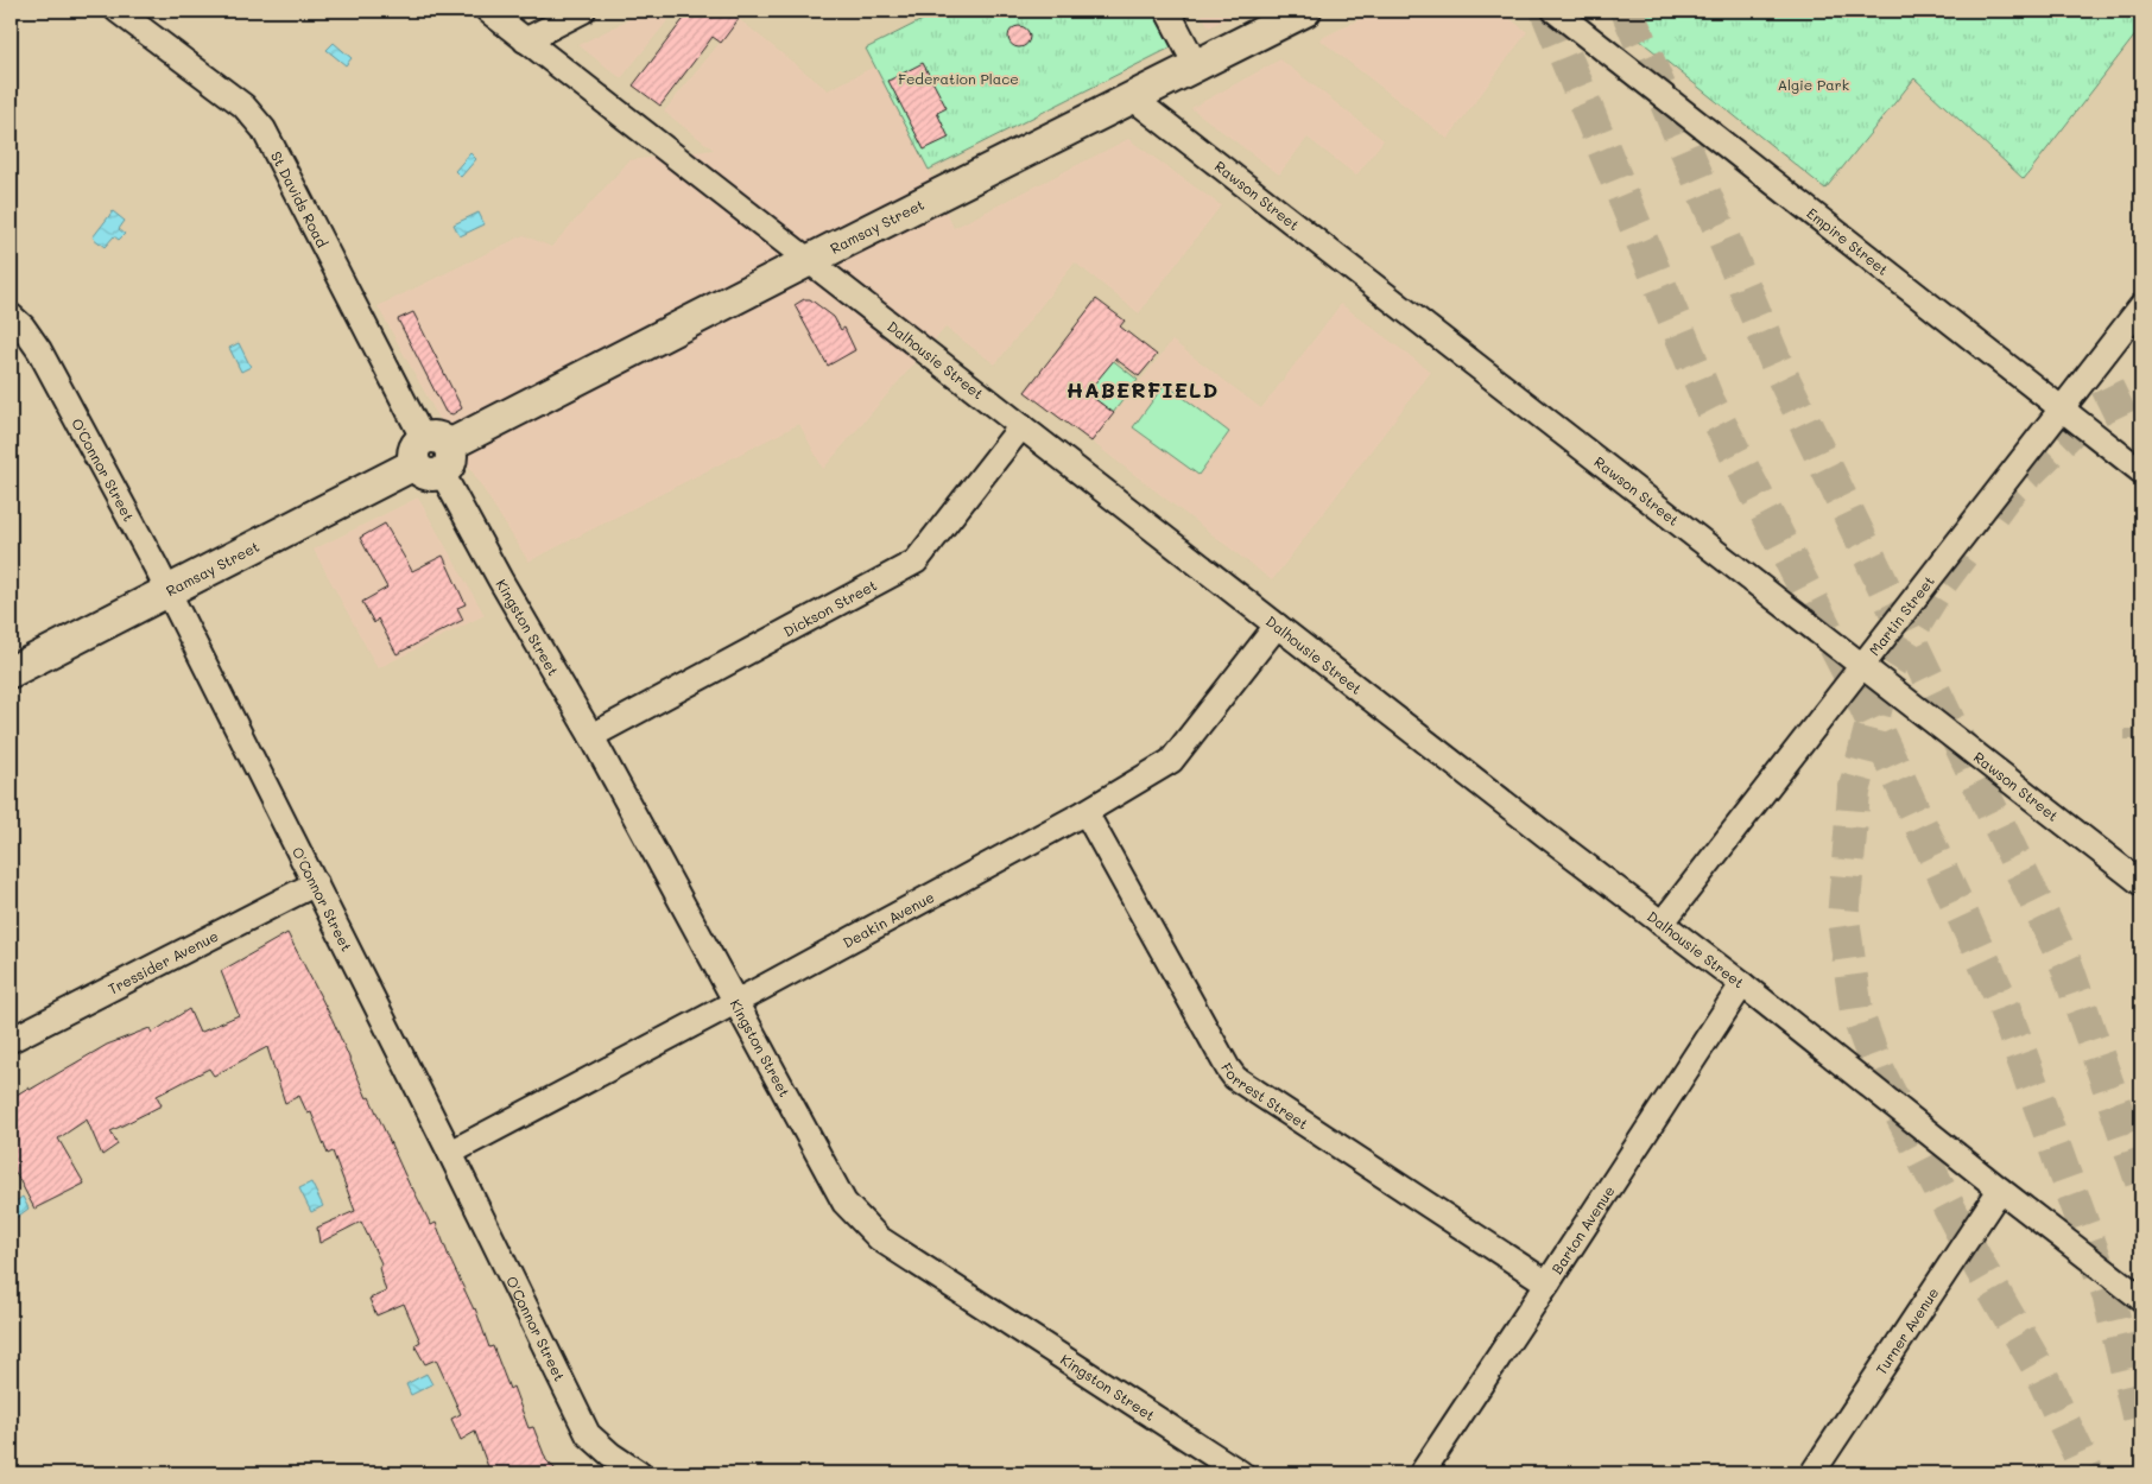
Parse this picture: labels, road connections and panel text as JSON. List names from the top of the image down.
{
  "streets": {
    "main road": ["Ramsay Street"],
    "street": [
      "Rawson Street",
      "St Davids Road",
      "Empire Street",
      "Dalhousie Street",
      "O'Connor Street",
      "Dickson Street",
      "Martin Street",
      "Kingston Street",
      "Deakin Avenue",
      "Tressider Avenue",
      "Forrest Street",
      "Barton Avenue",
      "Turner Avenue"
    ]
  },
  "crossings": [
    ["Rawson Street", "Ramsay Street"],
    ["Rawson Street", "Martin Street"],
    ["St Davids Road", "Ramsay Street"],
    ["St Davids Road", "Kingston Street"],
    ["Ramsay Street", "Dalhousie Street"],
    ["Ramsay Street", "O'Connor Street"],
    ["Ramsay Street", "Kingston Street"],
    ["Empire Street", "Martin Street"],
    ["Dalhousie Street", "Dickson Street"],
    ["Dalhousie Street", "Martin Street"],
    ["Dalhousie Street", "Deakin Avenue"],
    ["Dalhousie Street", "Barton Avenue"],
    ["Dalhousie Street", "Turner Avenue"],
    ["O'Connor Street", "Deakin Avenue"],
    ["O'Connor Street", "Tressider Avenue"],
    ["Dickson Street", "Kingston Street"],
    ["Kingston Street", "Deakin Avenue"],
    ["Deakin Avenue", "Forrest Street"],
    ["Forrest Street", "Barton Avenue"]
  ],
  "districts": ["HABERFIELD"],
  "parks": ["Federation Place", "Algie Park"]
}
